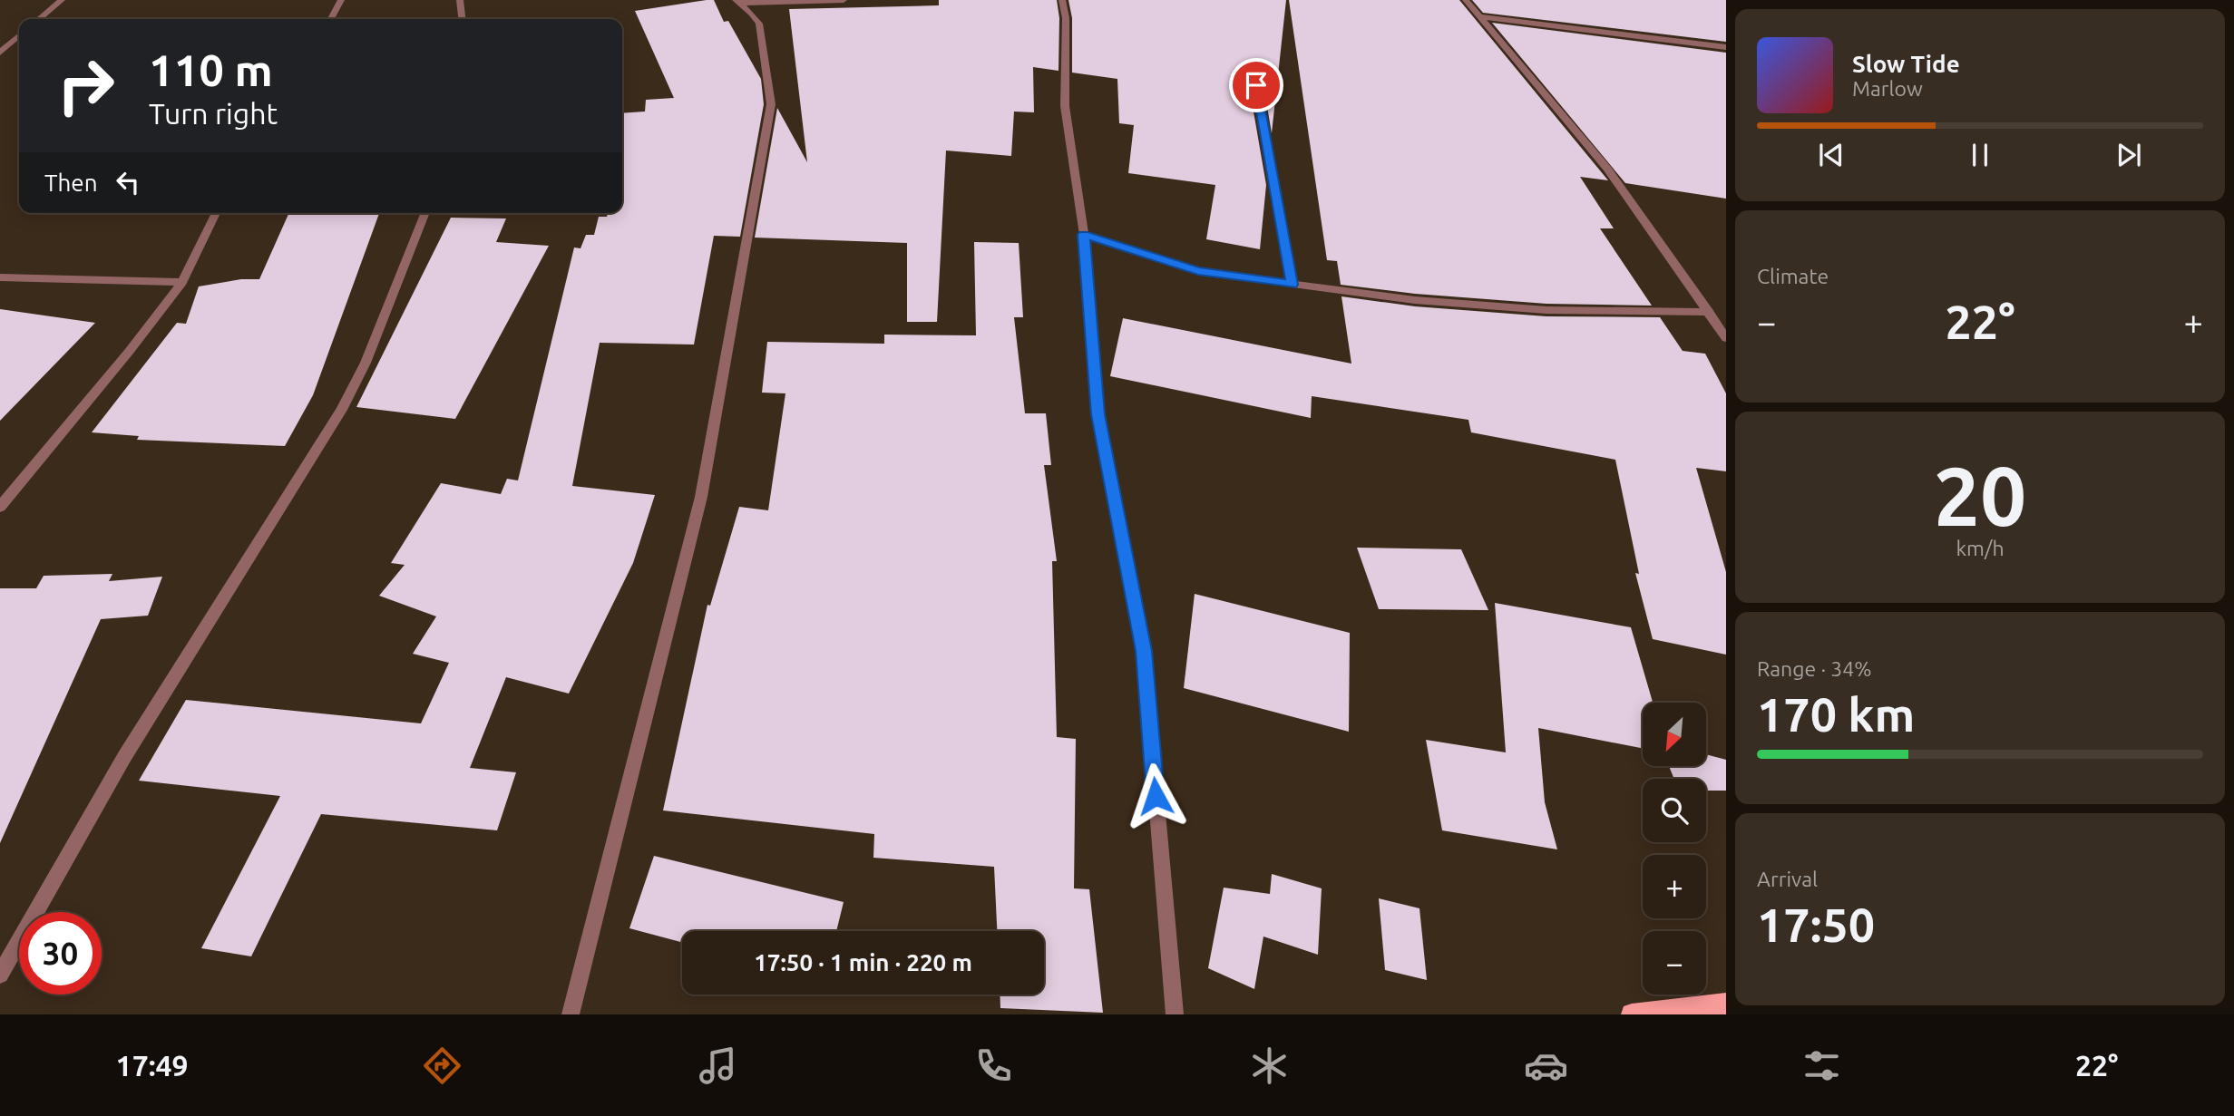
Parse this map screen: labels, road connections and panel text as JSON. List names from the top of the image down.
{
  "north": "bottom left",
  "page": {
    "turn": ["110 m", "Turn right"],
    "song": ["Slow Tide", "Marlow"],
    "then": "Then",
    "tile": [
      "Climate",
      ["20", "km/h"],
      ["Range · 34%", "170 km"],
      ["Arrival", "17:50"]
    ],
    "heat": ["−", "22°", "+"],
    "map_buttons": ["+", "−"],
    "limit": "30",
    "trip": "17:50 · 1 min · 220 m",
    "tabs": ["17:49", "22°"]
  }
}
